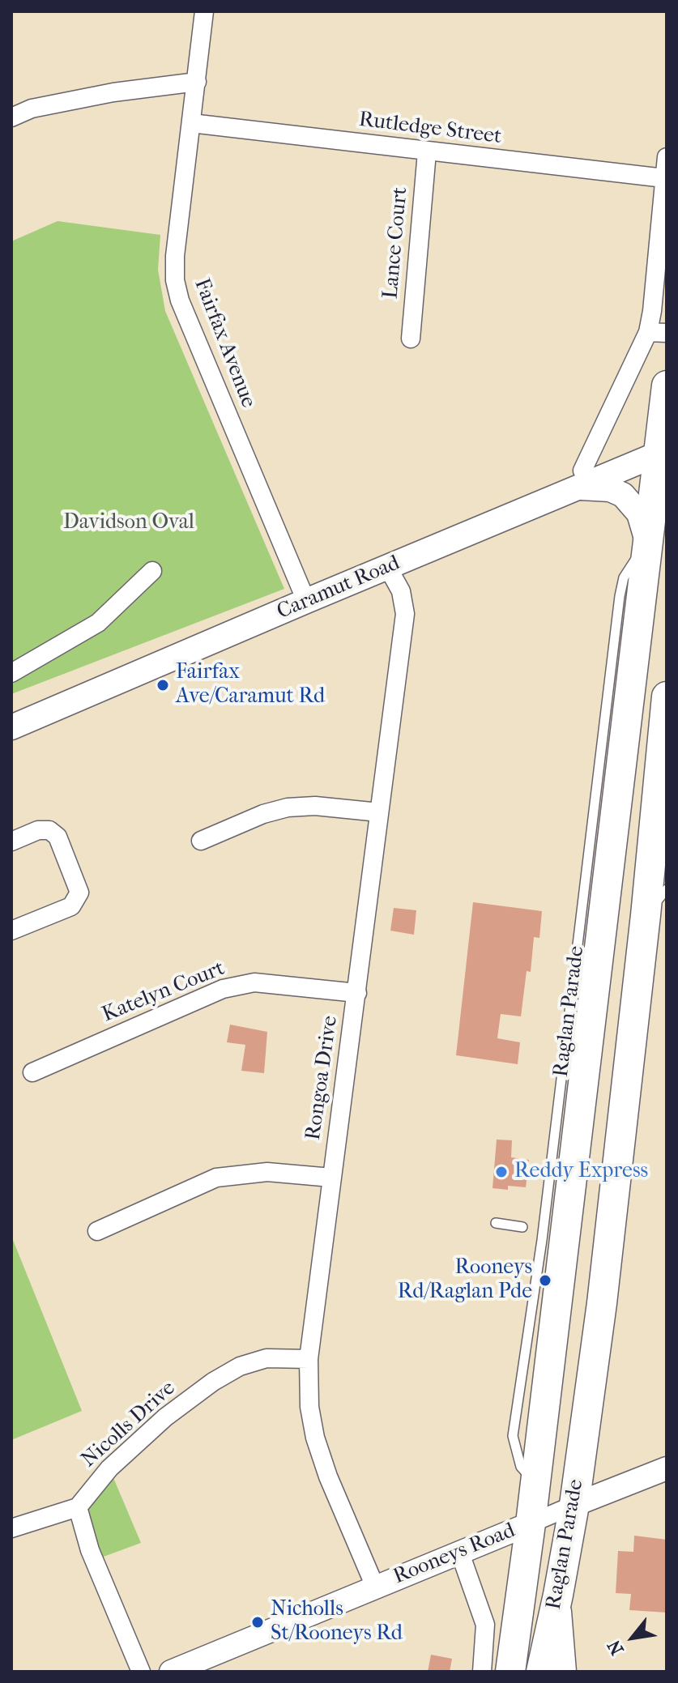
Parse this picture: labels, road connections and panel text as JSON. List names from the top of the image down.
{
  "streets": {
    "highway": ["Raglan Parade"],
    "main road": ["Caramut Road"],
    "street": [
      "Rutledge Street",
      "Lance Court",
      "Fairfax Avenue",
      "Katelyn Court",
      "Rongoa Drive",
      "Nicolls Drive",
      "Rooneys Road"
    ]
  },
  "crossings": [
    ["Rutledge Street", "Lance Court"],
    ["Rutledge Street", "Fairfax Avenue"],
    ["Fairfax Avenue", "Caramut Road"],
    ["Caramut Road", "Raglan Parade"],
    ["Caramut Road", "Rongoa Drive"],
    ["Katelyn Court", "Rongoa Drive"],
    ["Raglan Parade", "Rooneys Road"],
    ["Rongoa Drive", "Nicolls Drive"],
    ["Rongoa Drive", "Rooneys Road"]
  ],
  "parks": ["Davidson Oval"],
  "places": [
    "Fairfax Ave/Caramut Rd",
    "Reddy Express",
    "Rooneys Rd/Raglan Pde",
    "Nicholls St/Rooneys Rd"
  ],
  "north": "bottom left"
}
